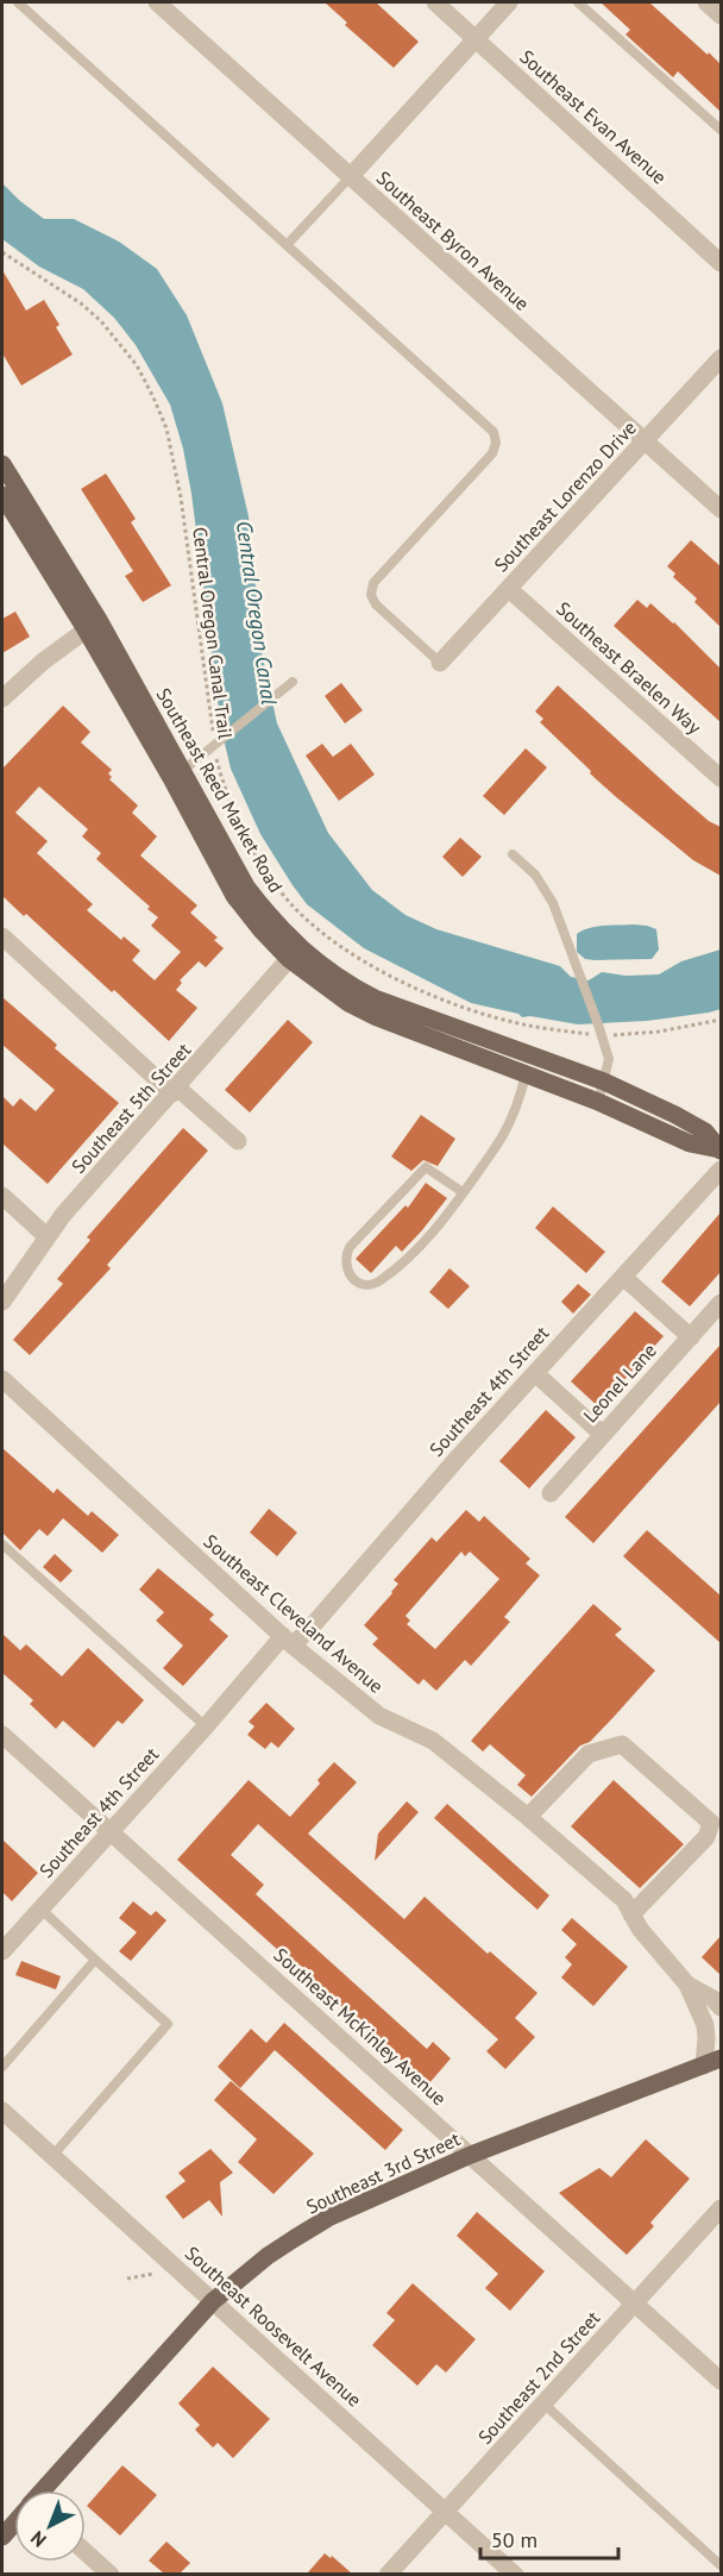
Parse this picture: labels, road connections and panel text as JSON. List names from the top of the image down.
{
  "streets": {
    "main road": ["Southeast Reed Market Road", "Southeast 3rd Street"],
    "street": [
      "Southeast Evan Avenue",
      "Southeast Byron Avenue",
      "Southeast Lorenzo Drive",
      "Southeast Braelen Way",
      "Southeast 5th Street",
      "Leonel Lane",
      "Southeast 4th Street",
      "Southeast Cleveland Avenue",
      "Southeast McKinley Avenue",
      "Southeast Roosevelt Avenue",
      "Southeast 2nd Street"
    ],
    "path": ["Central Oregon Canal Trail"]
  },
  "crossings": [
    ["Southeast Byron Avenue", "Southeast Lorenzo Drive"],
    ["Southeast Lorenzo Drive", "Southeast Braelen Way"],
    ["Southeast Reed Market Road", "Southeast 5th Street"],
    ["Southeast 4th Street", "Southeast Cleveland Avenue"],
    ["Southeast 4th Street", "Southeast McKinley Avenue"],
    ["Southeast Cleveland Avenue", "Southeast 3rd Street"],
    ["Southeast McKinley Avenue", "Southeast 3rd Street"],
    ["Southeast McKinley Avenue", "Southeast 2nd Street"],
    ["Southeast 3rd Street", "Southeast Roosevelt Avenue"],
    ["Southeast Roosevelt Avenue", "Southeast 2nd Street"]
  ],
  "water": ["Central Oregon Canal"],
  "scale_bar": "50 m",
  "north": "bottom left"
}
